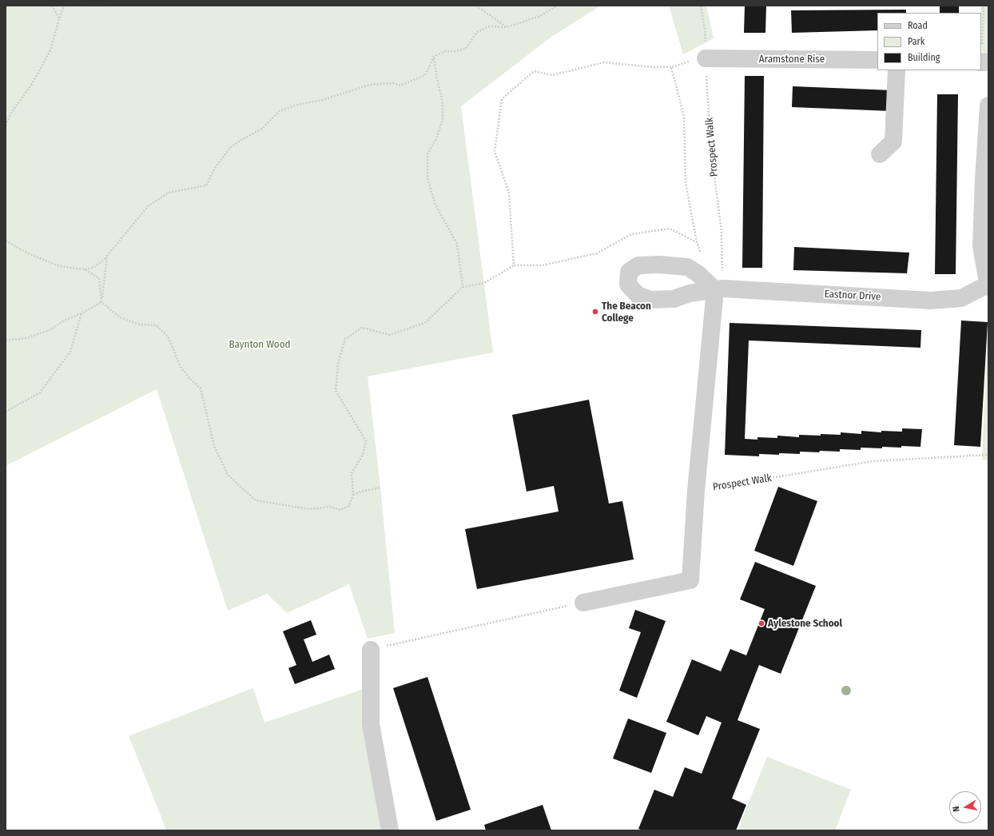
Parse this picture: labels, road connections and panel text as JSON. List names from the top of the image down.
{
  "streets": {
    "street": ["Aramstone Rise", "Prospect Walk", "Eastnor Drive"]
  },
  "crossings": [
    ["Aramstone Rise", "Prospect Walk"],
    ["Prospect Walk", "Eastnor Drive"]
  ],
  "parks": ["Baynton Wood"],
  "places": ["The Beacon College", "Aylestone School"],
  "legend": ["Road", "Park", "Building"],
  "north": "left"
}
